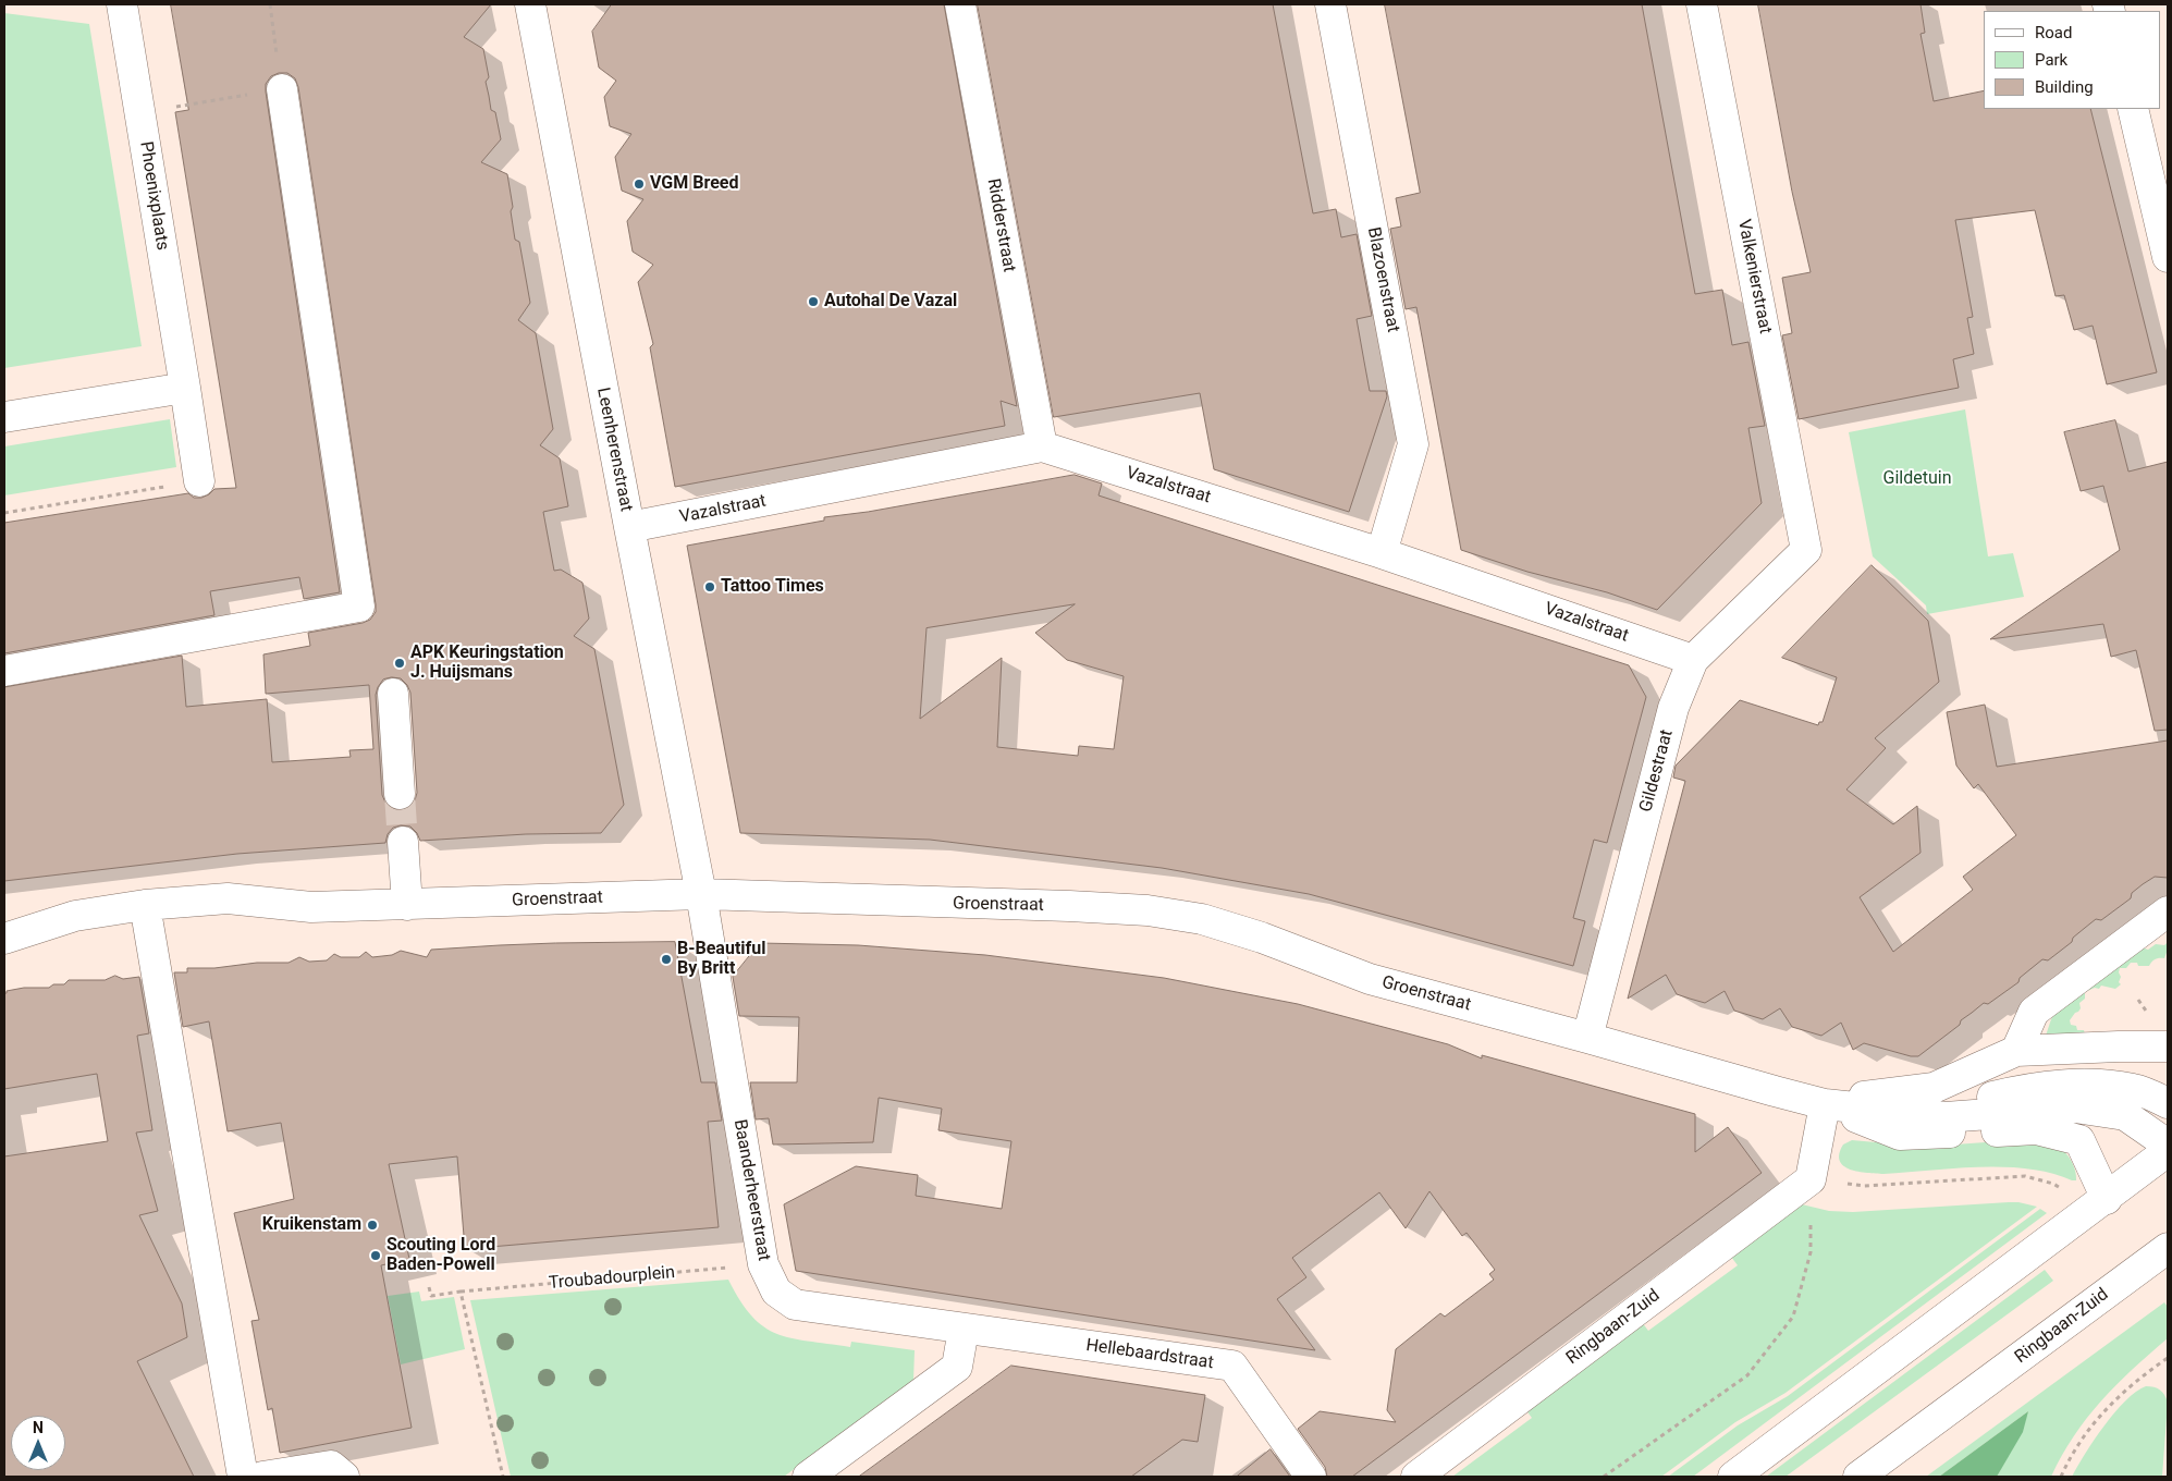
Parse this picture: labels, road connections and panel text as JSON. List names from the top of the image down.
{
  "streets": {
    "street": [
      "Phoenixplaats",
      "Ridderstraat",
      "Valkenierstraat",
      "Blazoenstraat",
      "Leenherenstraat",
      "Vazalstraat",
      "Gildestraat",
      "Groenstraat",
      "Baanderheerstraat",
      "Ringbaan-Zuid",
      "Hellebaardstraat"
    ],
    "path": ["Troubadourplein"]
  },
  "crossings": [
    ["Ridderstraat", "Vazalstraat"],
    ["Valkenierstraat", "Gildestraat"],
    ["Blazoenstraat", "Vazalstraat"],
    ["Leenherenstraat", "Vazalstraat"],
    ["Leenherenstraat", "Groenstraat"],
    ["Leenherenstraat", "Baanderheerstraat"],
    ["Vazalstraat", "Gildestraat"],
    ["Gildestraat", "Groenstraat"],
    ["Groenstraat", "Baanderheerstraat"],
    ["Baanderheerstraat", "Troubadourplein"],
    ["Baanderheerstraat", "Hellebaardstraat"]
  ],
  "parks": ["Gildetuin"],
  "places": [
    "VGM Breed",
    "Autohal De Vazal",
    "Tattoo Times",
    "APK Keuringstation J. Huijsmans",
    "B-Beautiful By Britt",
    "Kruikenstam",
    "Scouting Lord Baden-Powell"
  ],
  "legend": ["Road", "Park", "Building"],
  "north": "top"
}
